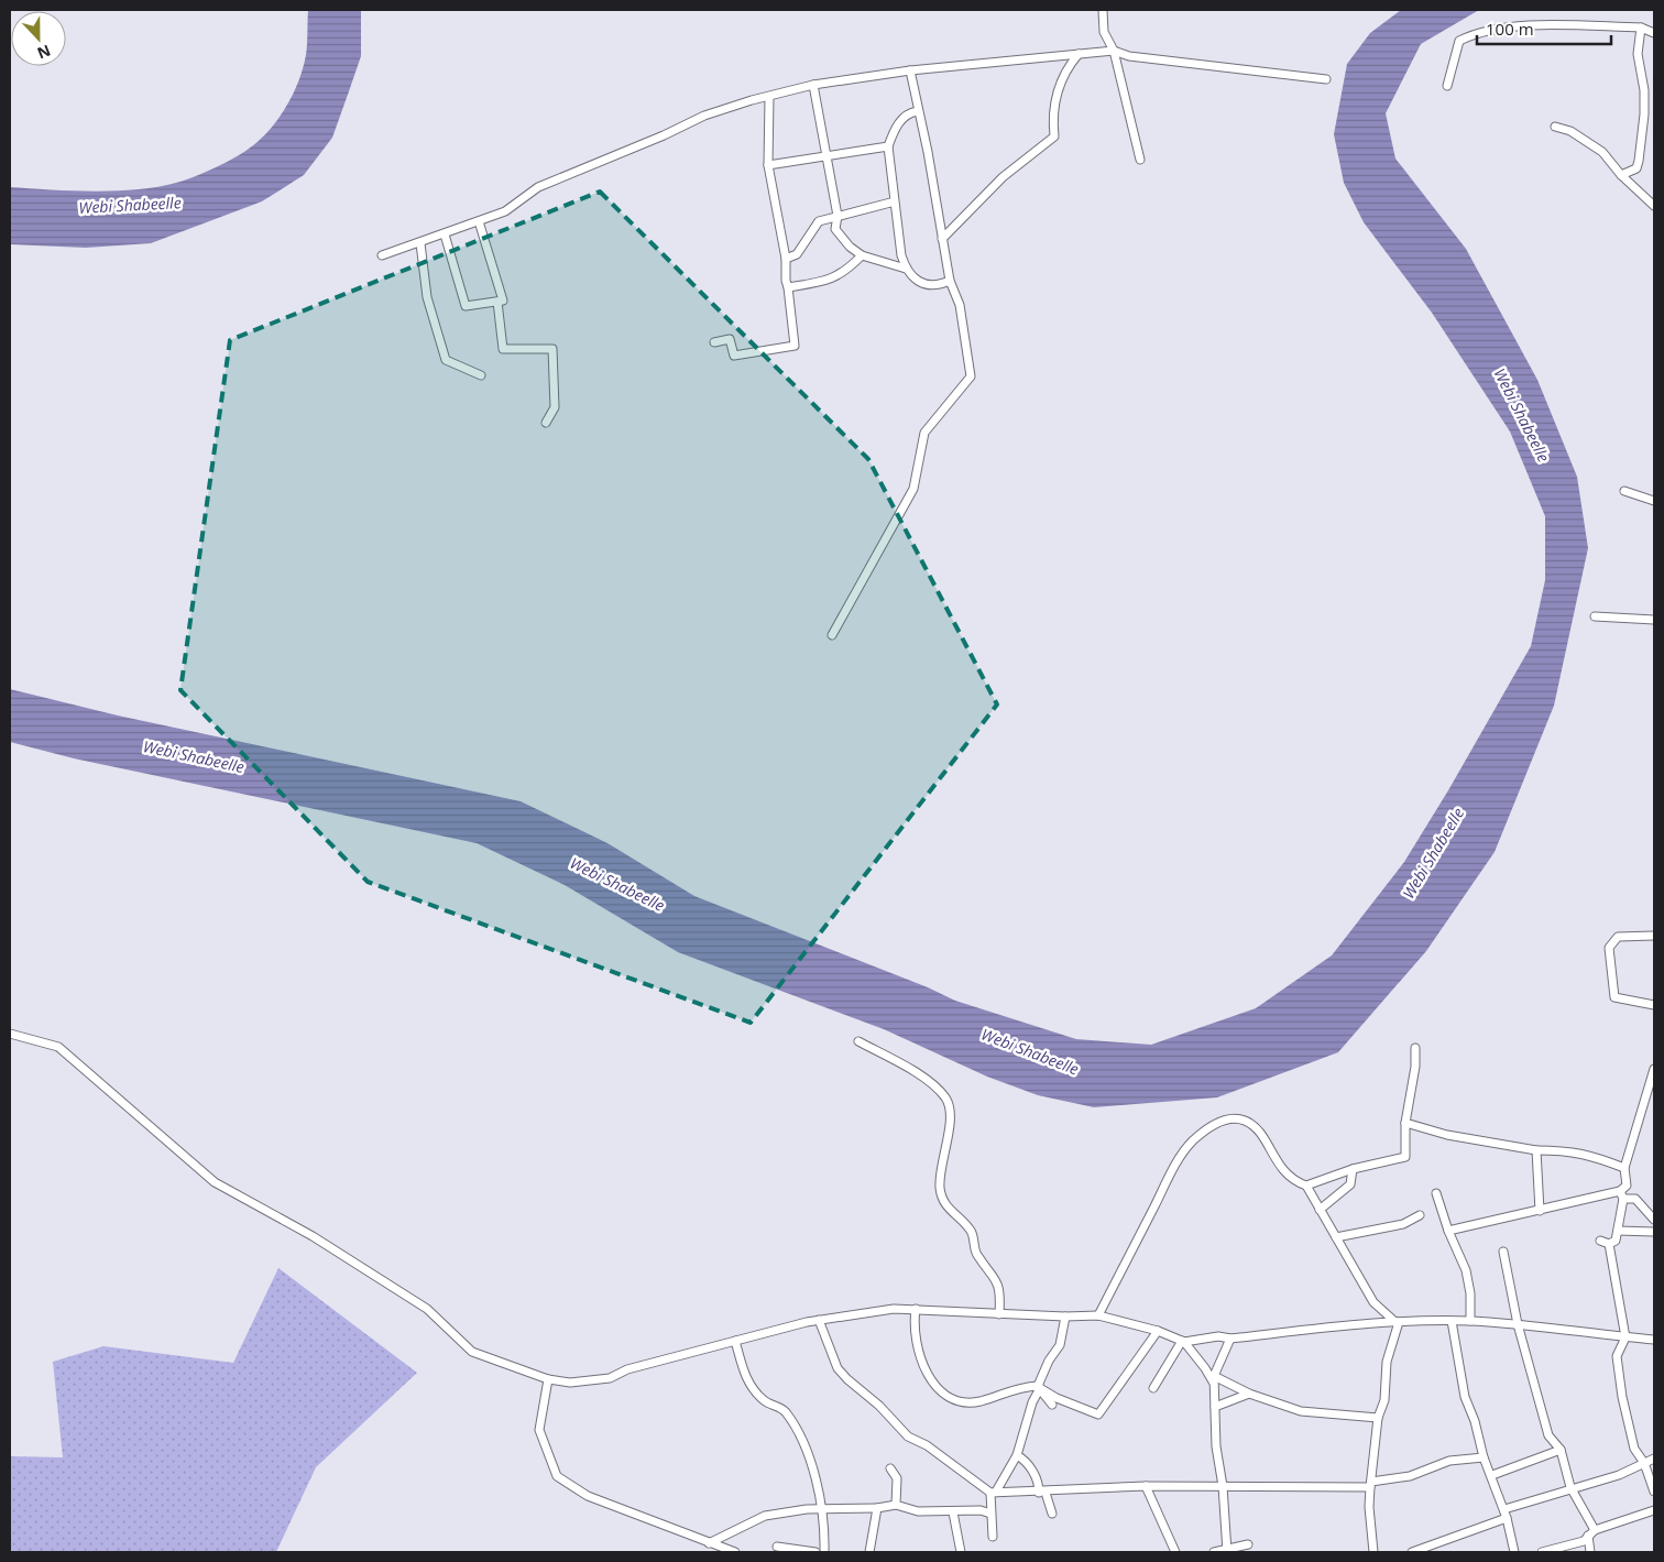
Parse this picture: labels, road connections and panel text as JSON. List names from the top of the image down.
{
  "water": ["Webi Shabeelle"],
  "scale_bar": "100 m",
  "north": "bottom"
}
